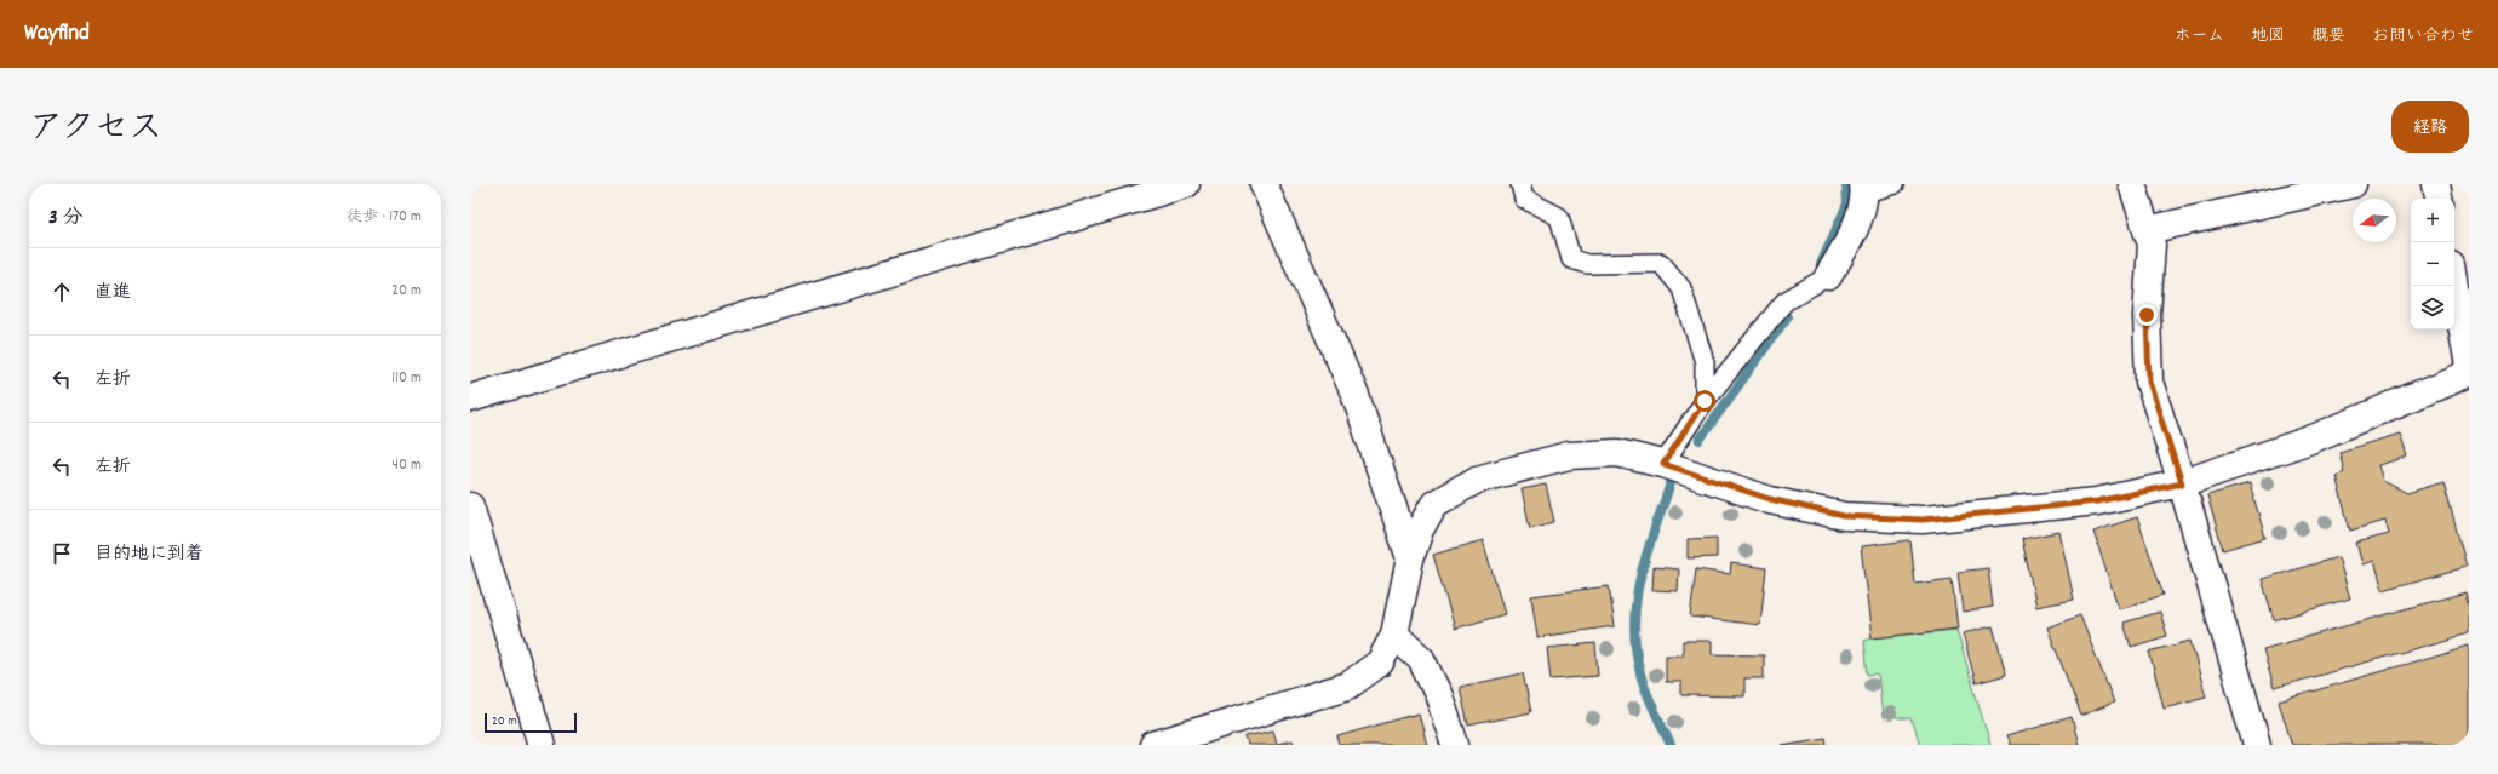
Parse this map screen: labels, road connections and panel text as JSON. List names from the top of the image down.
{
  "scale_bar": "20 m",
  "north": "left",
  "page": {
    "header": "Wayfind",
    "nav": [
      "ホーム",
      "地図",
      "概要",
      "お問い合わせ"
    ],
    "title": "アクセス",
    "buttons": "経路",
    "heading": ["3 分", "徒歩 · 170 m"],
    "map_buttons": ["+", "−"],
    "list": [
      ["直進", "20 m"],
      ["左折", "110 m"],
      ["左折", "40 m"],
      "目的地に到着"
    ],
    "scale": "20 m"
  }
}
